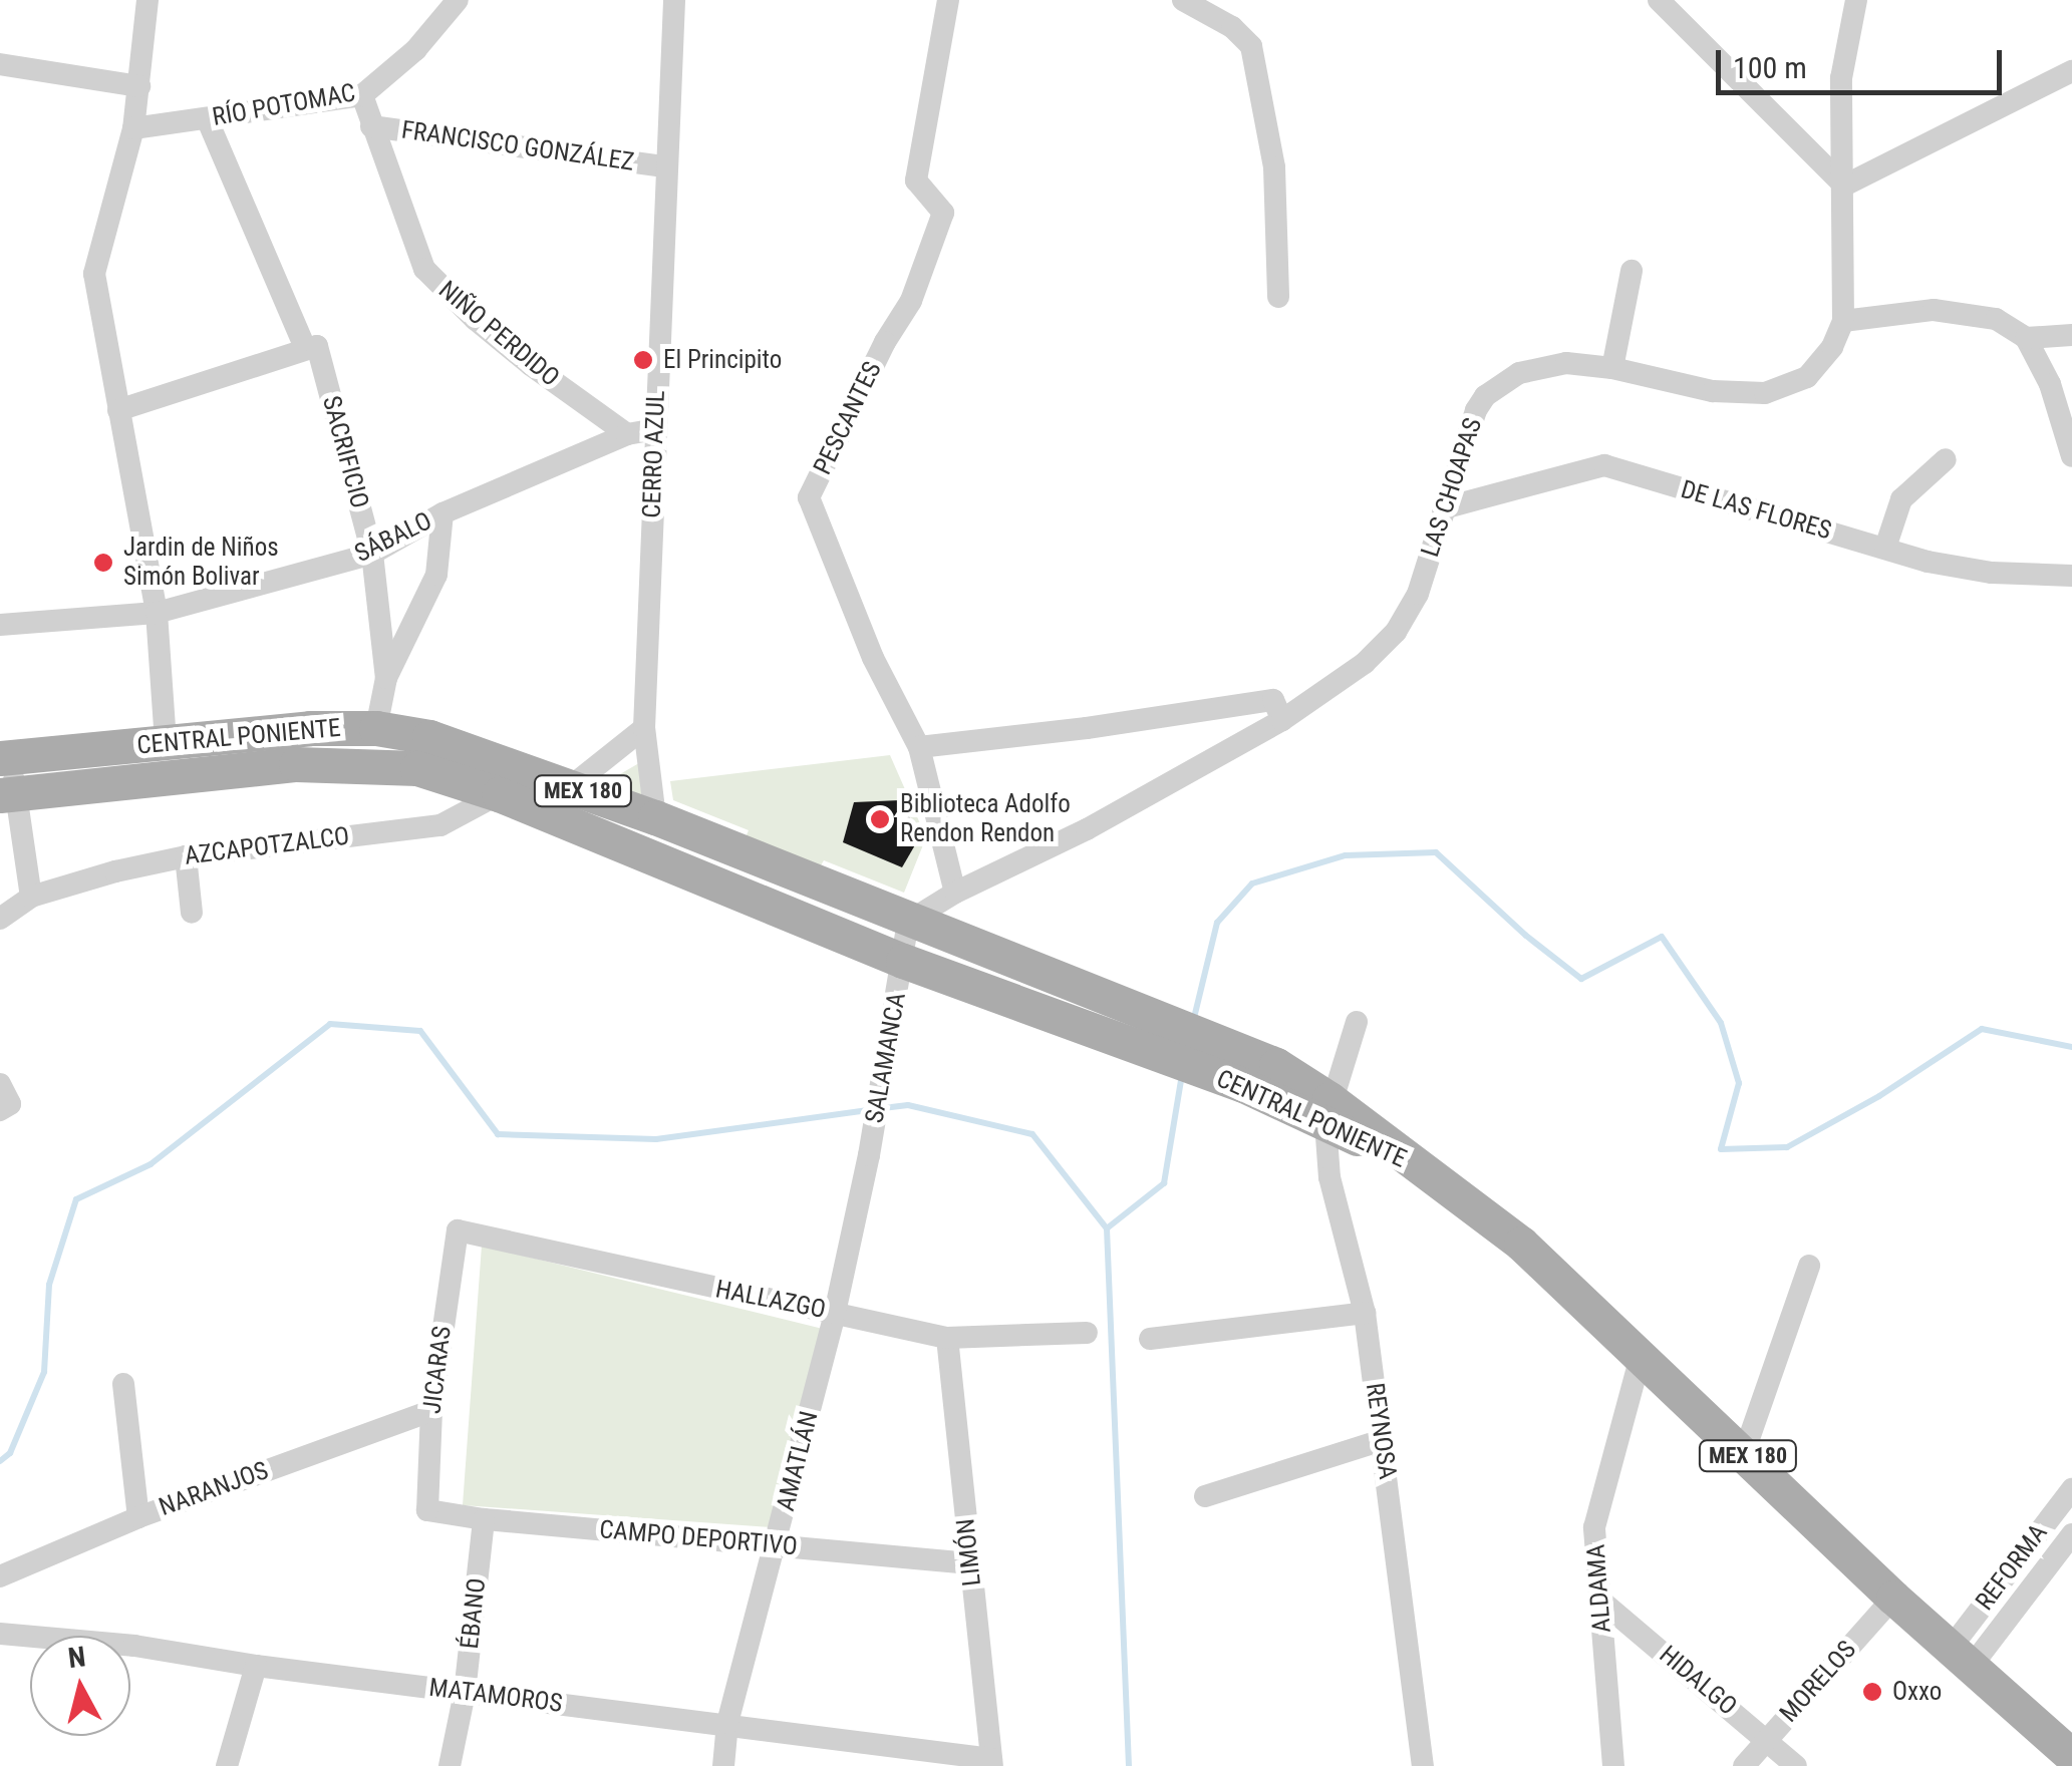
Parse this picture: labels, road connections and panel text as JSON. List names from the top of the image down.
{
  "streets": {
    "main road": ["CENTRAL PONIENTE", "MEX 180"],
    "street": [
      "RÍO POTOMAC",
      "FRANCISCO GONZÁLEZ",
      "NIÑO PERDIDO",
      "PESCANTES",
      "SACRIFICIO",
      "CERRO AZUL",
      "LAS CHOAPAS",
      "DE LAS FLORES",
      "SÁBALO",
      "AZCAPOTZALCO",
      "SALAMANCA",
      "HALLAZGO",
      "JICARAS",
      "REYNOSA",
      "AMATLÁN",
      "NARANJOS",
      "CAMPO DEPORTIVO",
      "LIMÓN",
      "REFORMA",
      "ALDAMA",
      "ÉBANO",
      "HIDALGO",
      "MORELOS",
      "MATAMOROS"
    ]
  },
  "crossings": [
    ["RÍO POTOMAC", "NIÑO PERDIDO"],
    ["RÍO POTOMAC", "SACRIFICIO"],
    ["FRANCISCO GONZÁLEZ", "NIÑO PERDIDO"],
    ["FRANCISCO GONZÁLEZ", "CERRO AZUL"],
    ["NIÑO PERDIDO", "SÁBALO"],
    ["PESCANTES", "LAS CHOAPAS"],
    ["SACRIFICIO", "SÁBALO"],
    ["SACRIFICIO", "CENTRAL PONIENTE"],
    ["CERRO AZUL", "SÁBALO"],
    ["CERRO AZUL", "CENTRAL PONIENTE"],
    ["LAS CHOAPAS", "DE LAS FLORES"],
    ["LAS CHOAPAS", "CENTRAL PONIENTE"],
    ["CENTRAL PONIENTE", "MEX 180"],
    ["CENTRAL PONIENTE", "AZCAPOTZALCO"],
    ["CENTRAL PONIENTE", "SALAMANCA"],
    ["CENTRAL PONIENTE", "REYNOSA"],
    ["CENTRAL PONIENTE", "ALDAMA"],
    ["MEX 180", "REFORMA"],
    ["MEX 180", "ALDAMA"],
    ["MEX 180", "MORELOS"],
    ["SALAMANCA", "AMATLÁN"],
    ["HALLAZGO", "JICARAS"],
    ["HALLAZGO", "AMATLÁN"],
    ["HALLAZGO", "LIMÓN"],
    ["JICARAS", "NARANJOS"],
    ["JICARAS", "CAMPO DEPORTIVO"],
    ["AMATLÁN", "CAMPO DEPORTIVO"],
    ["AMATLÁN", "MATAMOROS"],
    ["CAMPO DEPORTIVO", "LIMÓN"],
    ["CAMPO DEPORTIVO", "ÉBANO"],
    ["LIMÓN", "MATAMOROS"],
    ["ALDAMA", "HIDALGO"],
    ["ÉBANO", "MATAMOROS"],
    ["HIDALGO", "MORELOS"]
  ],
  "places": [
    "El Principito",
    "Jardin de Niños Simón Bolivar",
    "Biblioteca Adolfo Rendon Rendon",
    "Oxxo"
  ],
  "scale_bar": "100 m",
  "north": "top"
}
